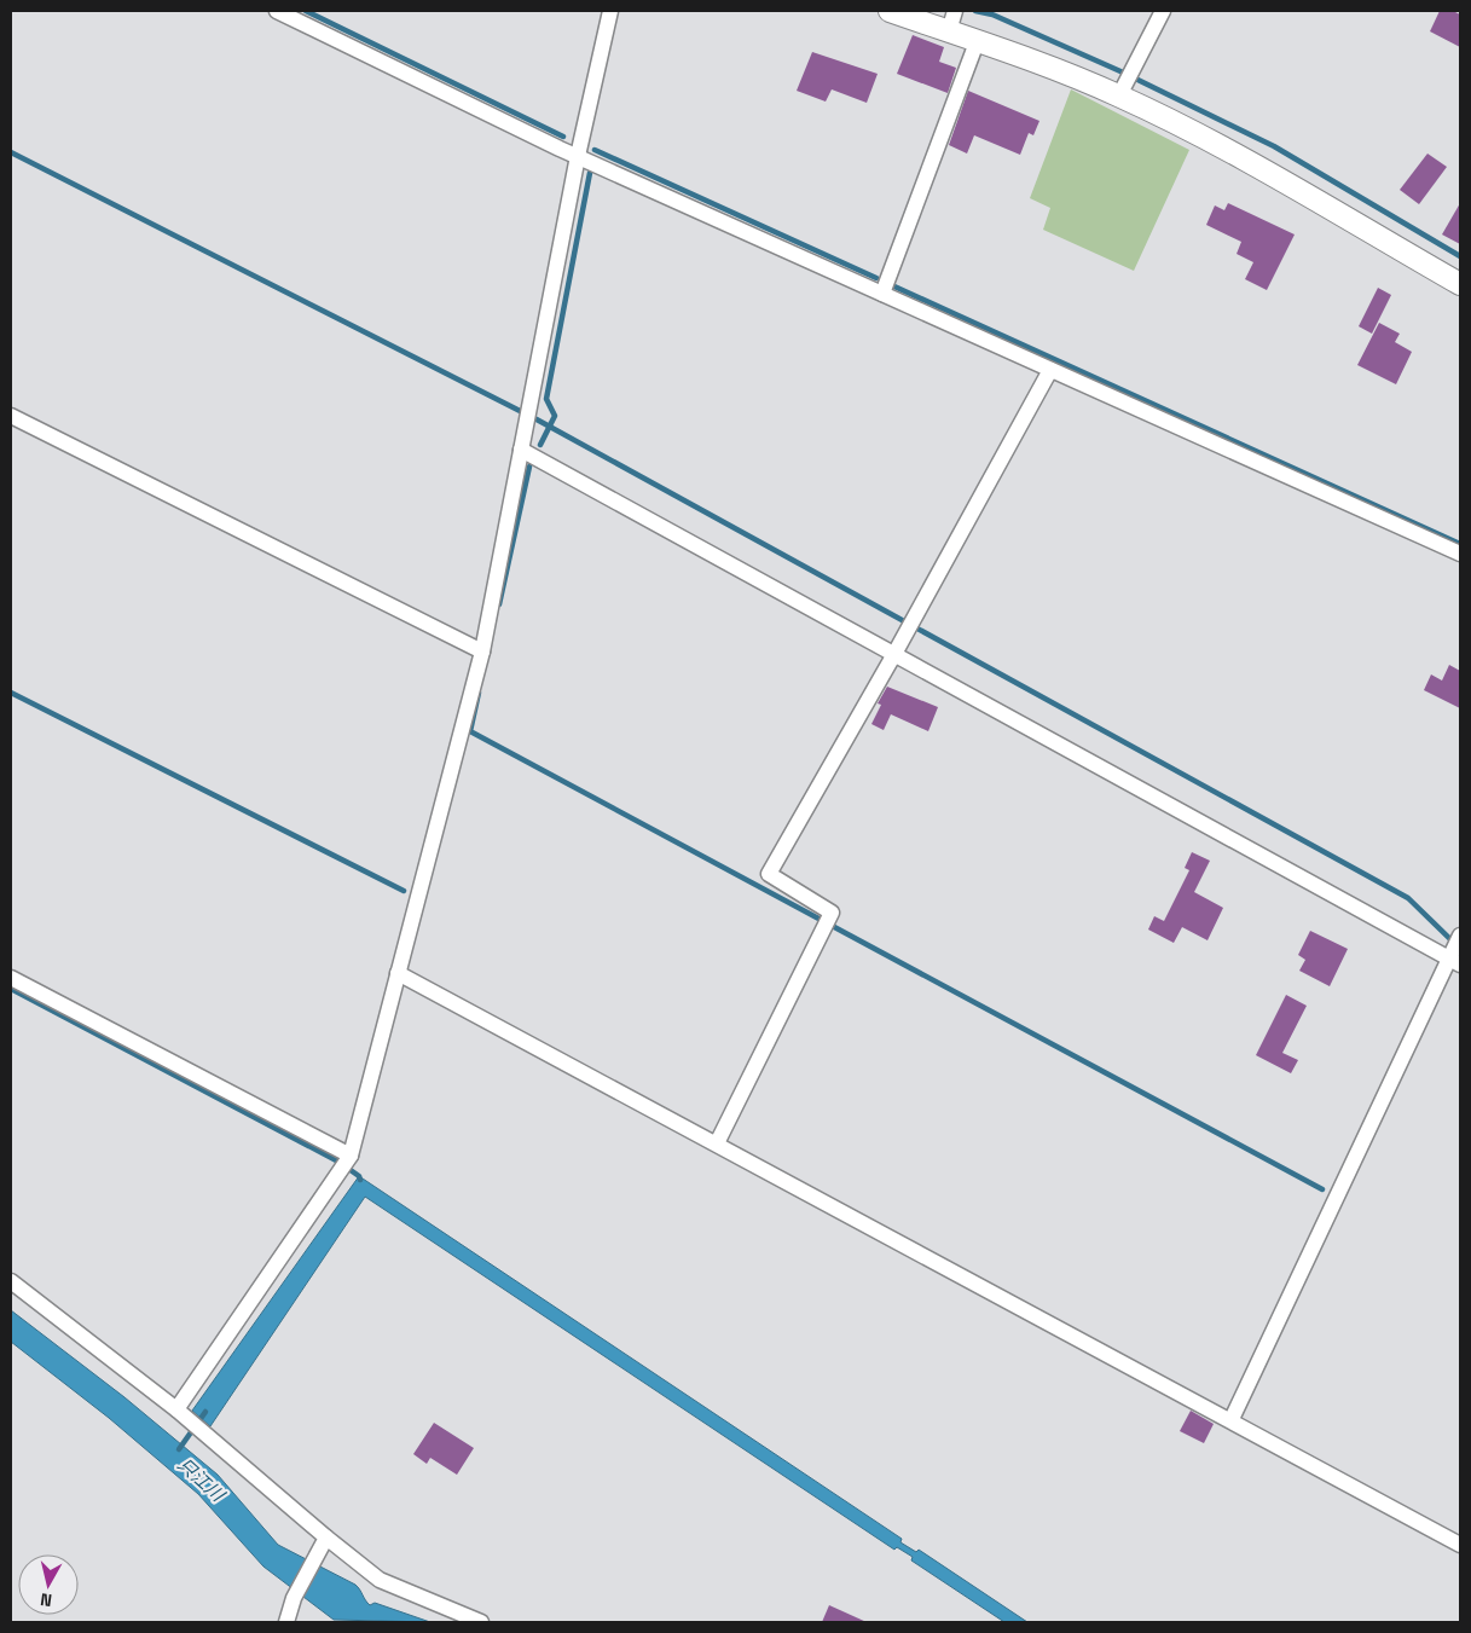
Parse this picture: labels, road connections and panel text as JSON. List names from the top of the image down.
{
  "water": ["只江川"],
  "north": "bottom"
}
